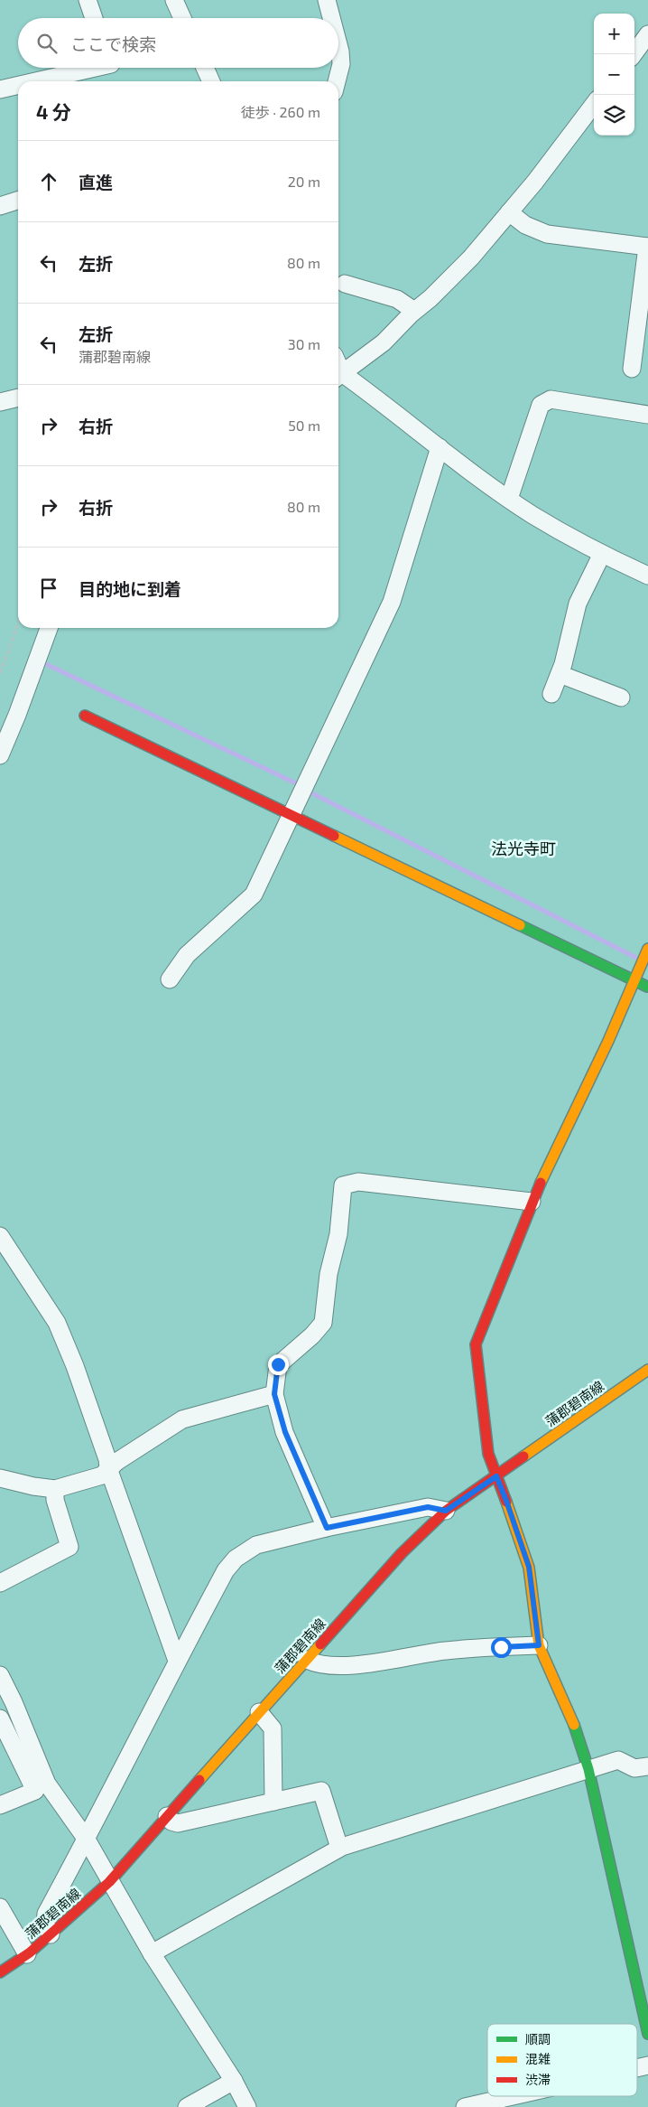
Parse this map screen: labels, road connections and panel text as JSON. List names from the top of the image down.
{
  "streets": {
    "street": ["蒲郡碧南線"]
  },
  "districts": ["法光寺町"],
  "legend": ["順調", "混雑", "渋滞"],
  "page": {
    "map_buttons": ["+", "−"],
    "search": "ここで検索",
    "heading": ["4 分", "徒歩 · 260 m"],
    "list": [
      ["直進", "20 m"],
      ["左折", "80 m"],
      ["左折", "蒲郡碧南線", "30 m"],
      ["右折", "50 m"],
      ["右折", "80 m"],
      "目的地に到着"
    ]
  }
}
